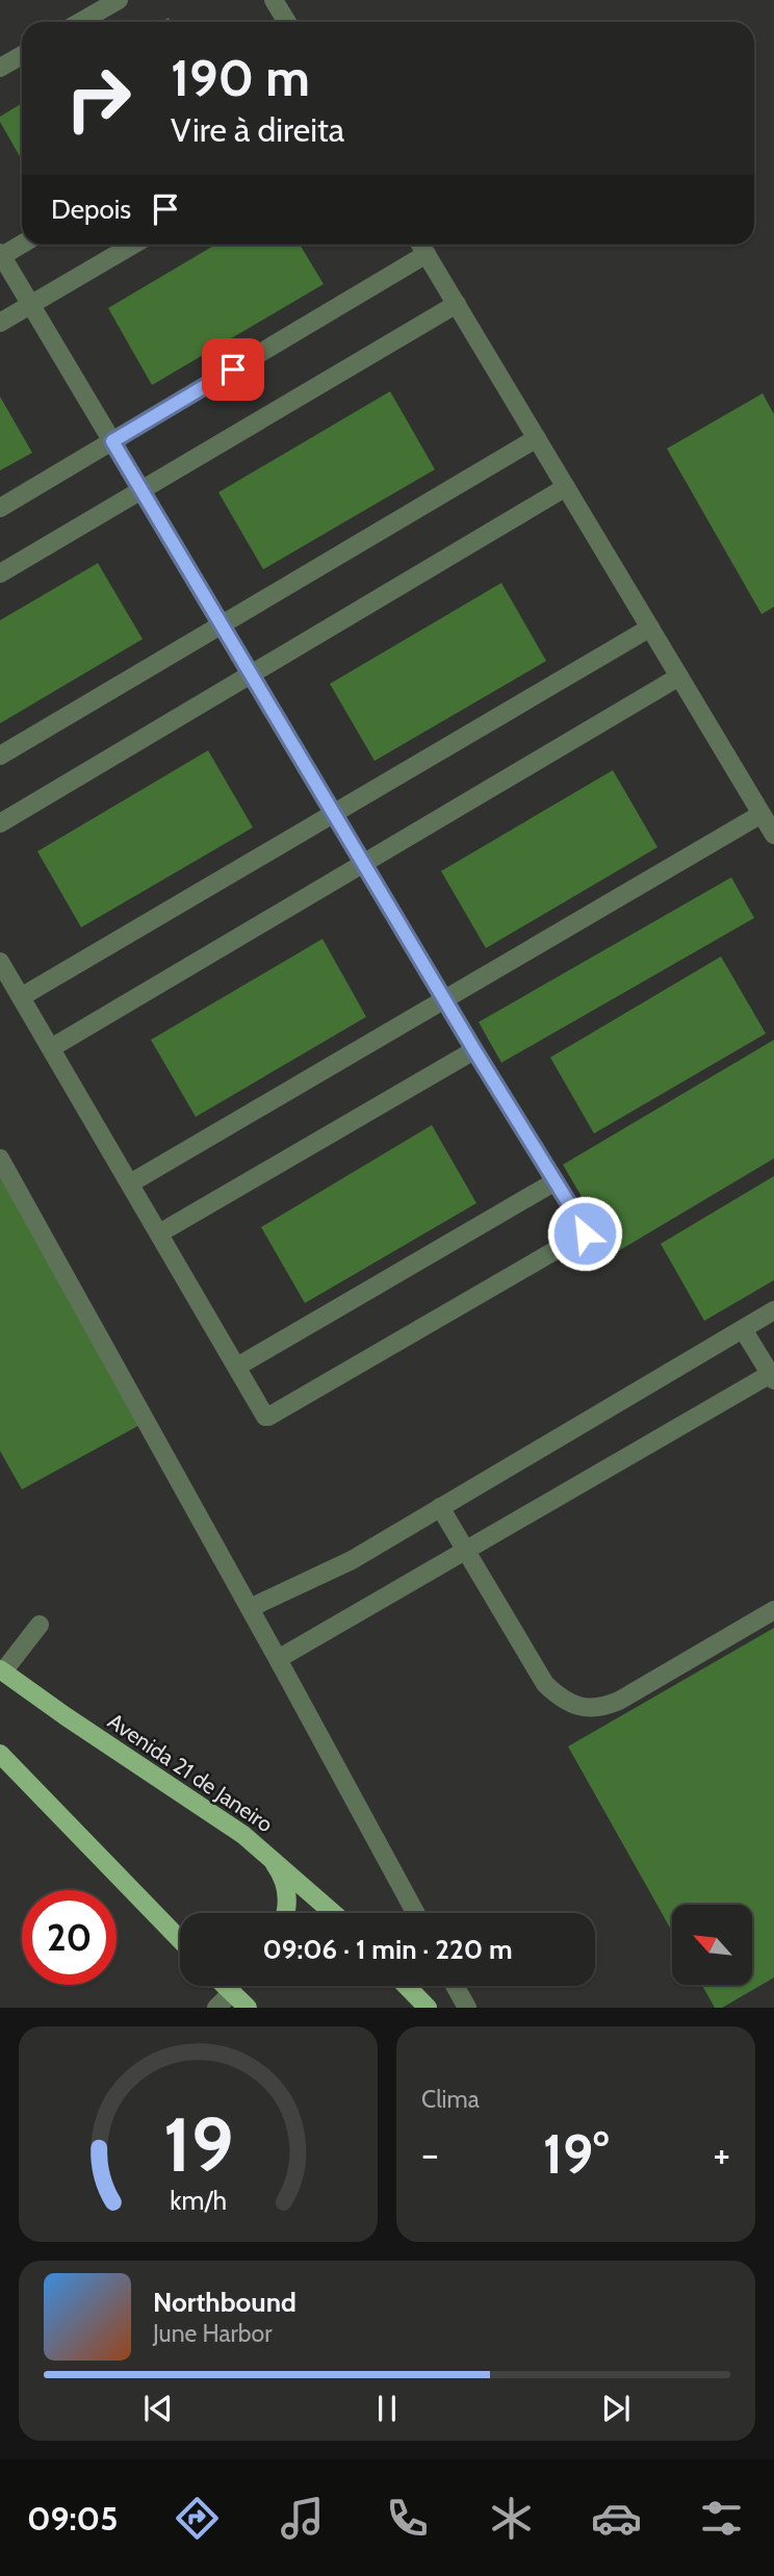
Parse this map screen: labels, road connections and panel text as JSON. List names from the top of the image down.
{
  "streets": {
    "main road": ["Avenida 21 de Janeiro"]
  },
  "north": "top left",
  "page": {
    "turn": ["190 m", "Vire à direita"],
    "then": "Depois",
    "limit": "20",
    "trip": "09:06 · 1 min · 220 m",
    "tile": "Clima",
    "heat": ["−", "19°", "+"],
    "song": ["Northbound", "June Harbor"],
    "tabs": "09:05",
    "gauge": ["19", "km/h"]
  }
}
